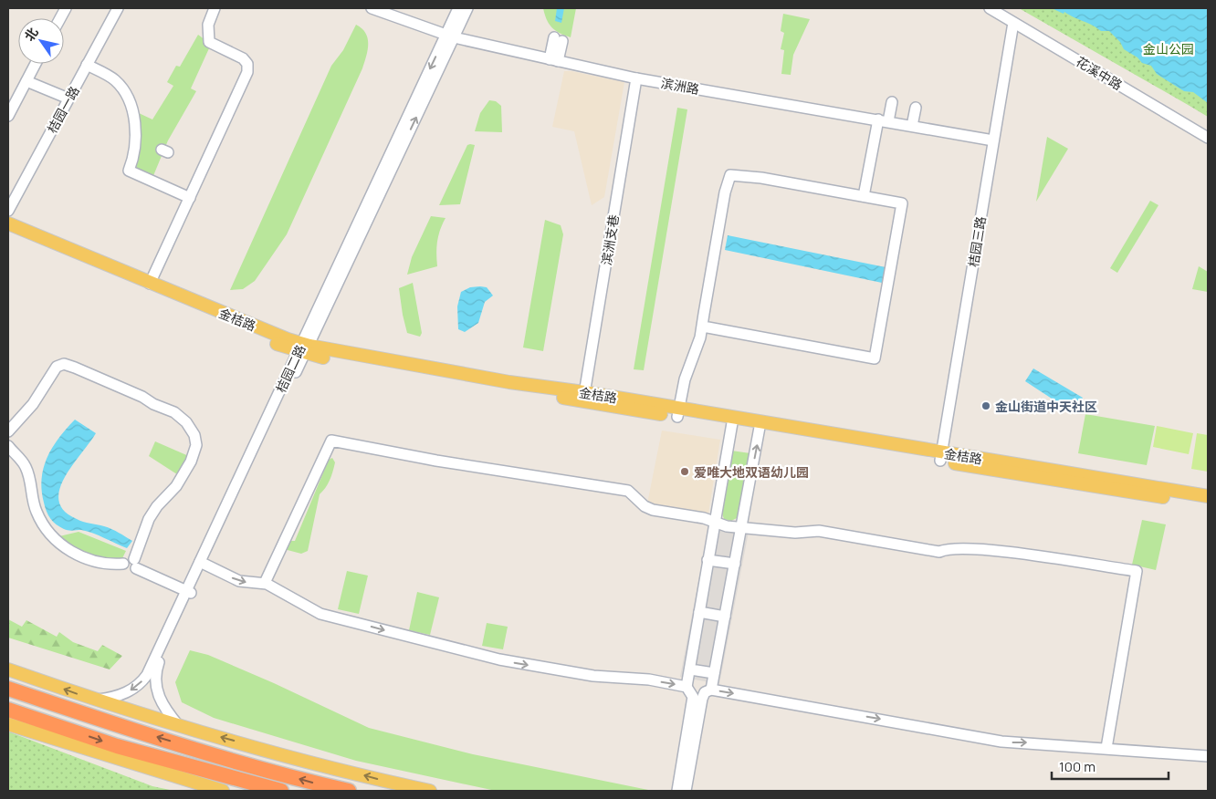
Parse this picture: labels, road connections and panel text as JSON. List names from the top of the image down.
{
  "streets": {
    "main road": ["金桔路"],
    "street": [
      "花溪中路",
      "滨洲路",
      "桔园一路",
      "滨洲支巷",
      "桔园三路",
      "桔园二路"
    ]
  },
  "crossings": [
    ["花溪中路", "桔园三路"],
    ["滨洲路", "滨洲支巷"],
    ["滨洲路", "桔园三路"],
    ["滨洲路", "桔园二路"],
    ["滨洲支巷", "金桔路"],
    ["桔园三路", "金桔路"],
    ["金桔路", "桔园二路"]
  ],
  "parks": ["金山公园"],
  "places": ["金山街道中天社区", "爱唯大地双语幼儿园"],
  "scale_bar": "100 m",
  "north": "top left"
}
